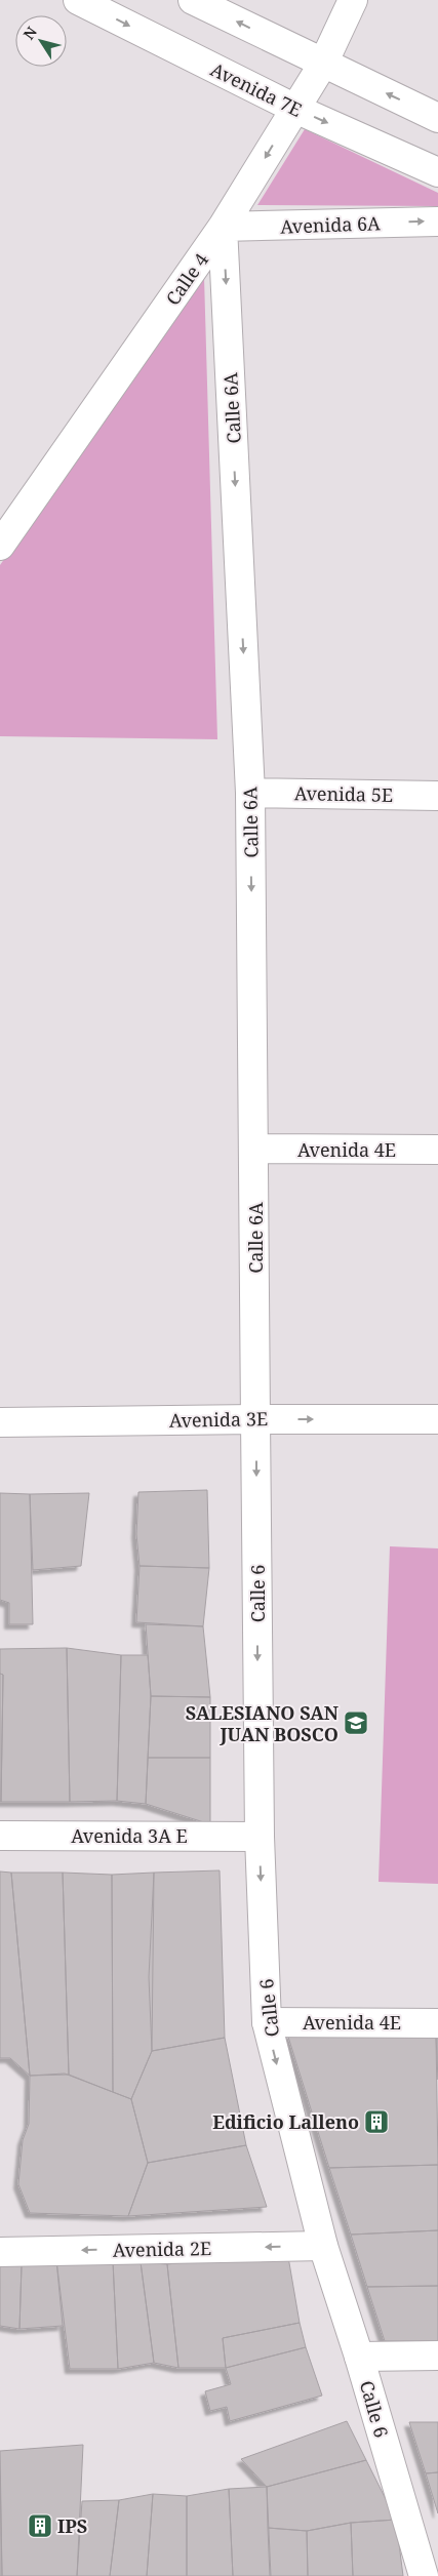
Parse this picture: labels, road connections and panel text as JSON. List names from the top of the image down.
{
  "streets": {
    "street": [
      "Avenida 7E",
      "Avenida 6A",
      "Calle 4",
      "Calle 6A",
      "Avenida 5E",
      "Avenida 4E",
      "Avenida 3E",
      "Calle 6",
      "Avenida 3A E",
      "Avenida 2E"
    ]
  },
  "crossings": [
    ["Avenida 7E", "Calle 4"],
    ["Avenida 6A", "Calle 4"],
    ["Avenida 6A", "Calle 6A"],
    ["Calle 4", "Calle 6A"],
    ["Calle 6A", "Avenida 5E"],
    ["Calle 6A", "Avenida 4E"],
    ["Calle 6A", "Avenida 3E"],
    ["Calle 6A", "Calle 6"],
    ["Avenida 4E", "Calle 6"],
    ["Avenida 3E", "Calle 6"],
    ["Calle 6", "Avenida 3A E"],
    ["Calle 6", "Avenida 2E"]
  ],
  "one_way": [
    "Avenida 6A",
    "Calle 6A",
    "Avenida 3E",
    "Calle 6",
    "Avenida 2E"
  ],
  "places": {
    "school or university": ["SALESIANO SAN JUAN BOSCO"],
    "building": ["Edificio Lalleno", "IPS"]
  },
  "north": "top left"
}
